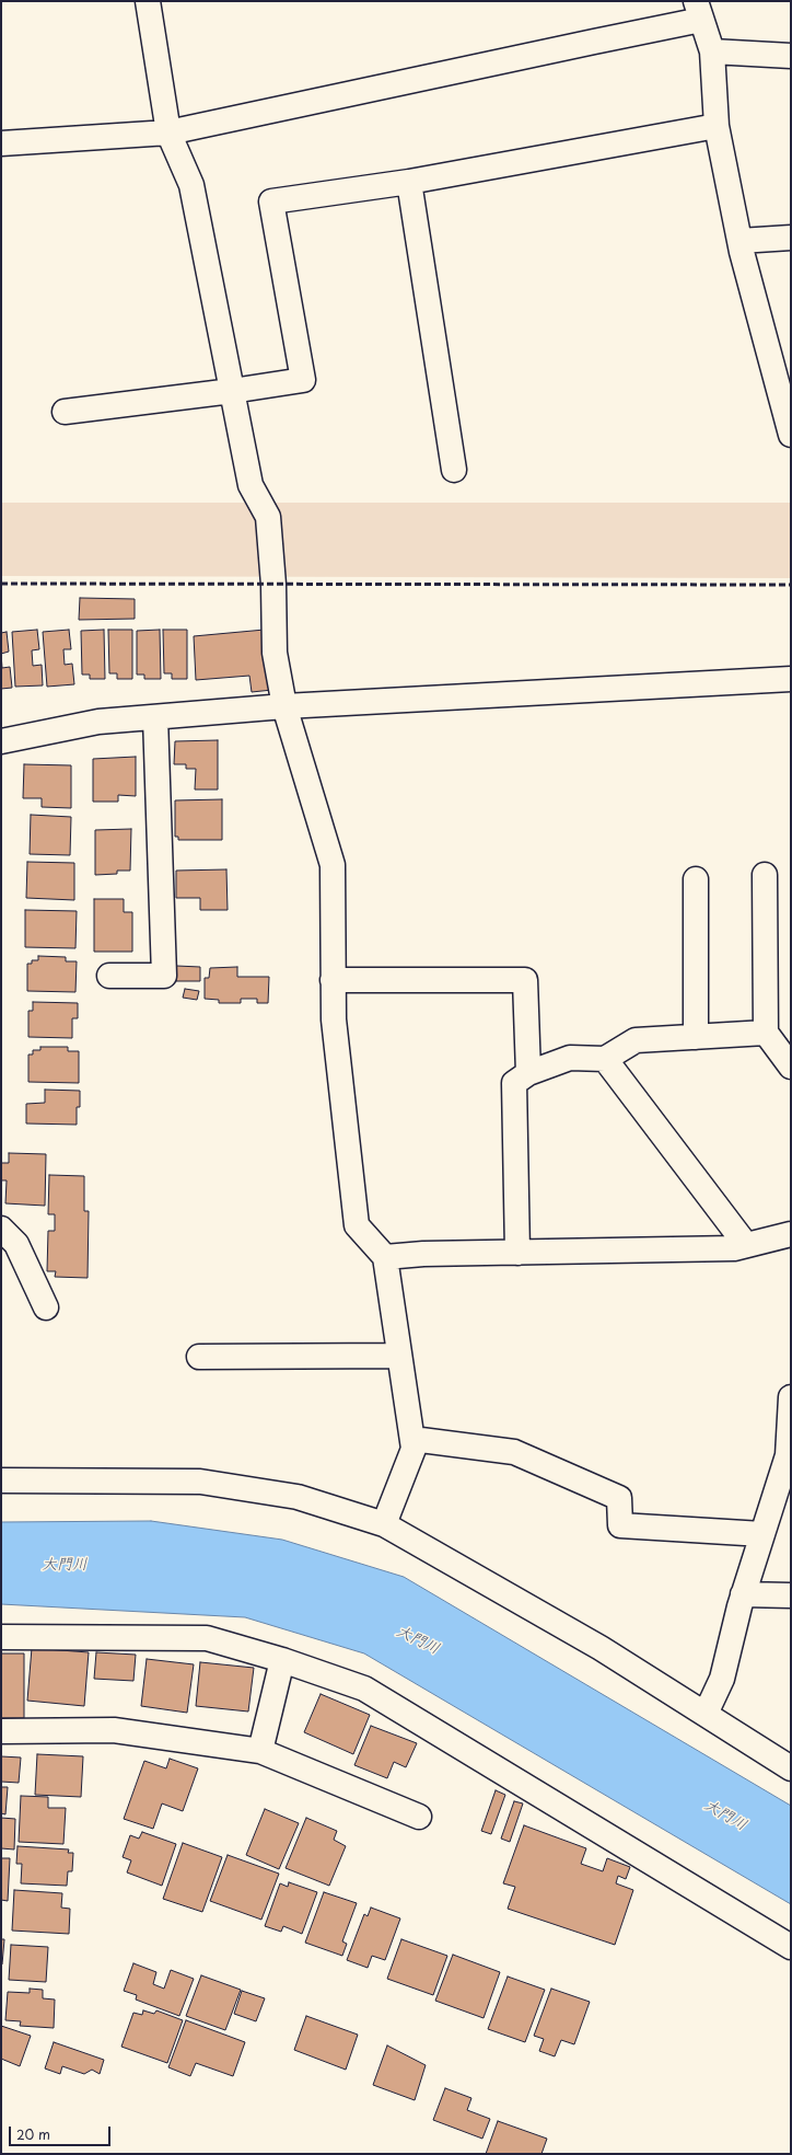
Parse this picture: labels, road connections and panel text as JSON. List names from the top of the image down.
{
  "water": ["大門川"],
  "scale_bar": "20 m"
}
